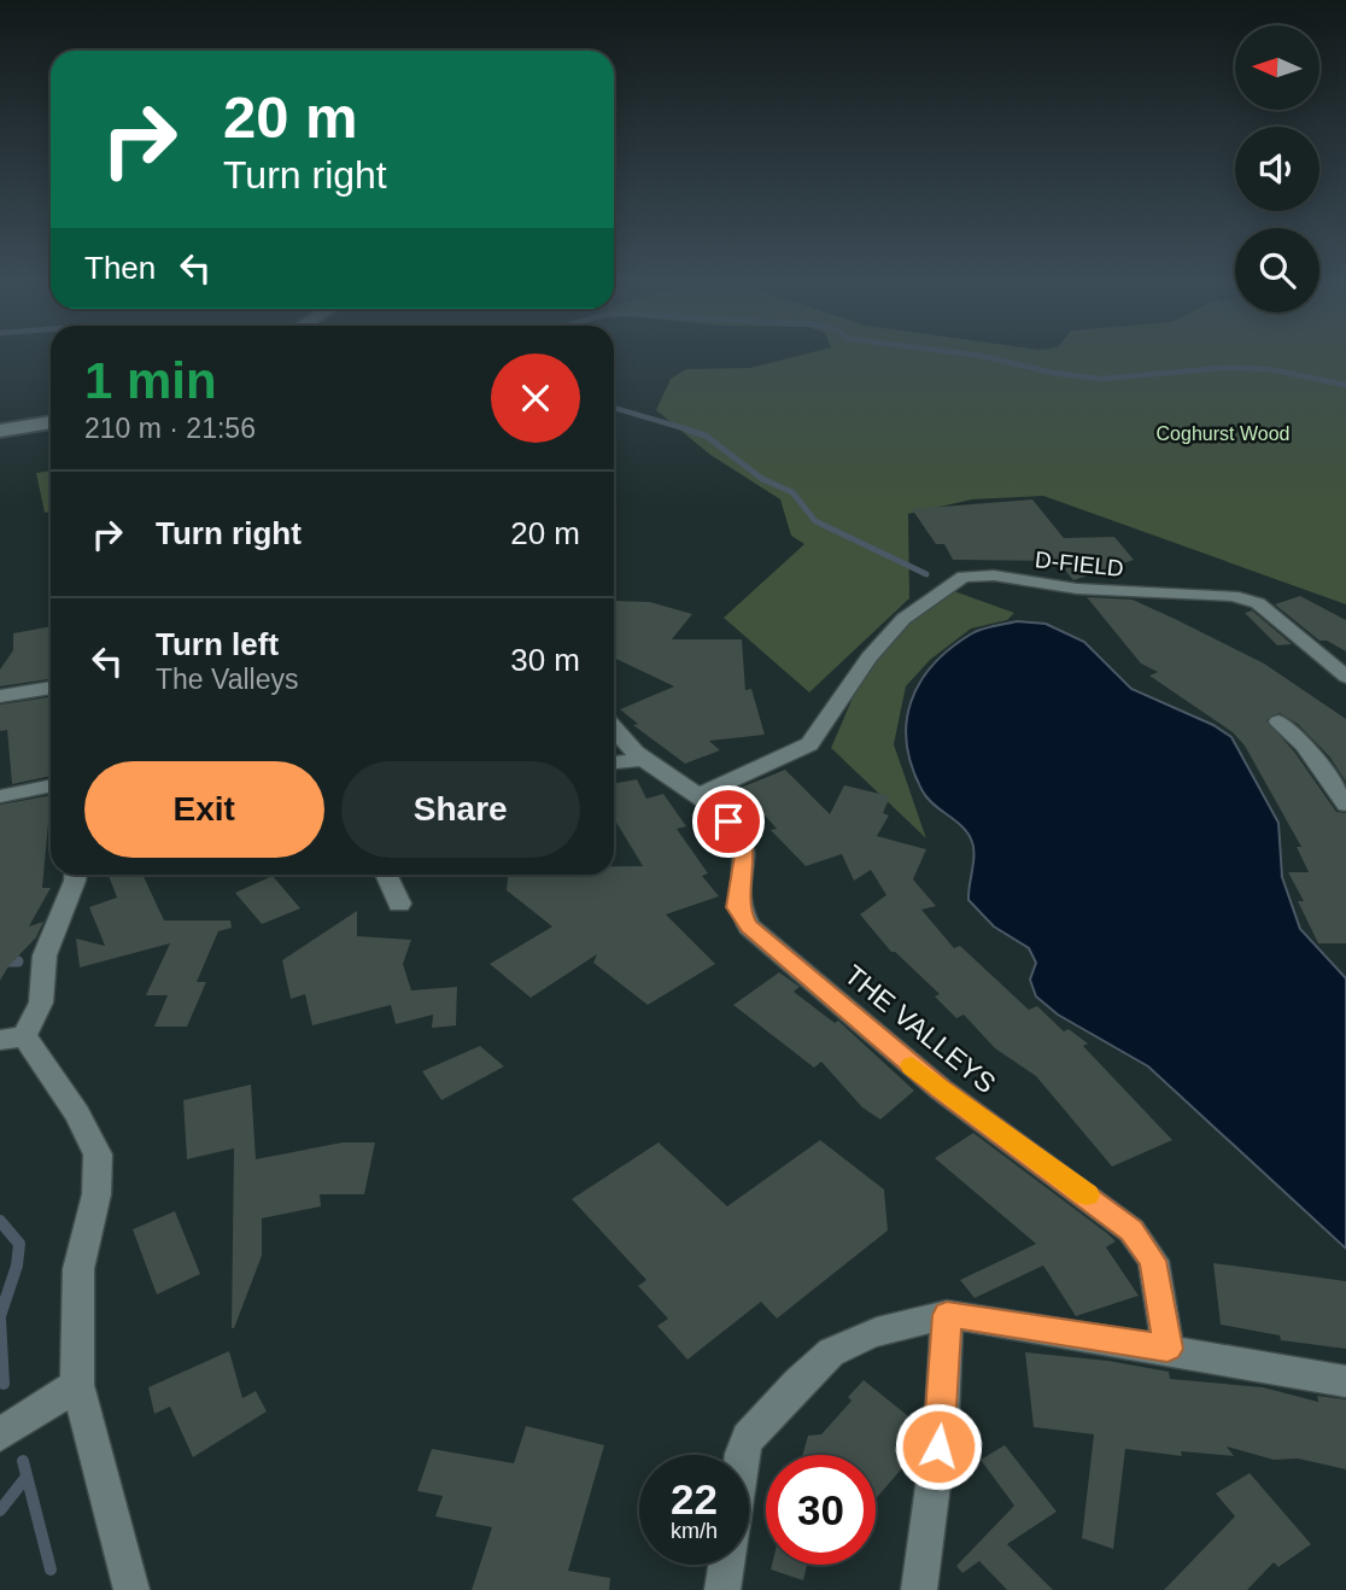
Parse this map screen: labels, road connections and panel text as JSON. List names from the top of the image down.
{
  "streets": {
    "street": ["D-FIELD", "THE VALLEYS"]
  },
  "crossings": [
    ["D-FIELD", "THE VALLEYS"]
  ],
  "parks": ["Coghurst Wood"],
  "north": "left",
  "page": {
    "turn": ["20 m", "Turn right"],
    "then": "Then",
    "heading": ["1 min", "210 m · 21:56"],
    "list": [
      {
        "name": "Turn right",
        "value": "20 m"
      },
      {
        "name": "Turn left",
        "note": "The Valleys",
        "value": "30 m"
      }
    ],
    "buttons": ["Exit", "Share"],
    "speed": "22 km/h",
    "limit": "30"
  }
}
